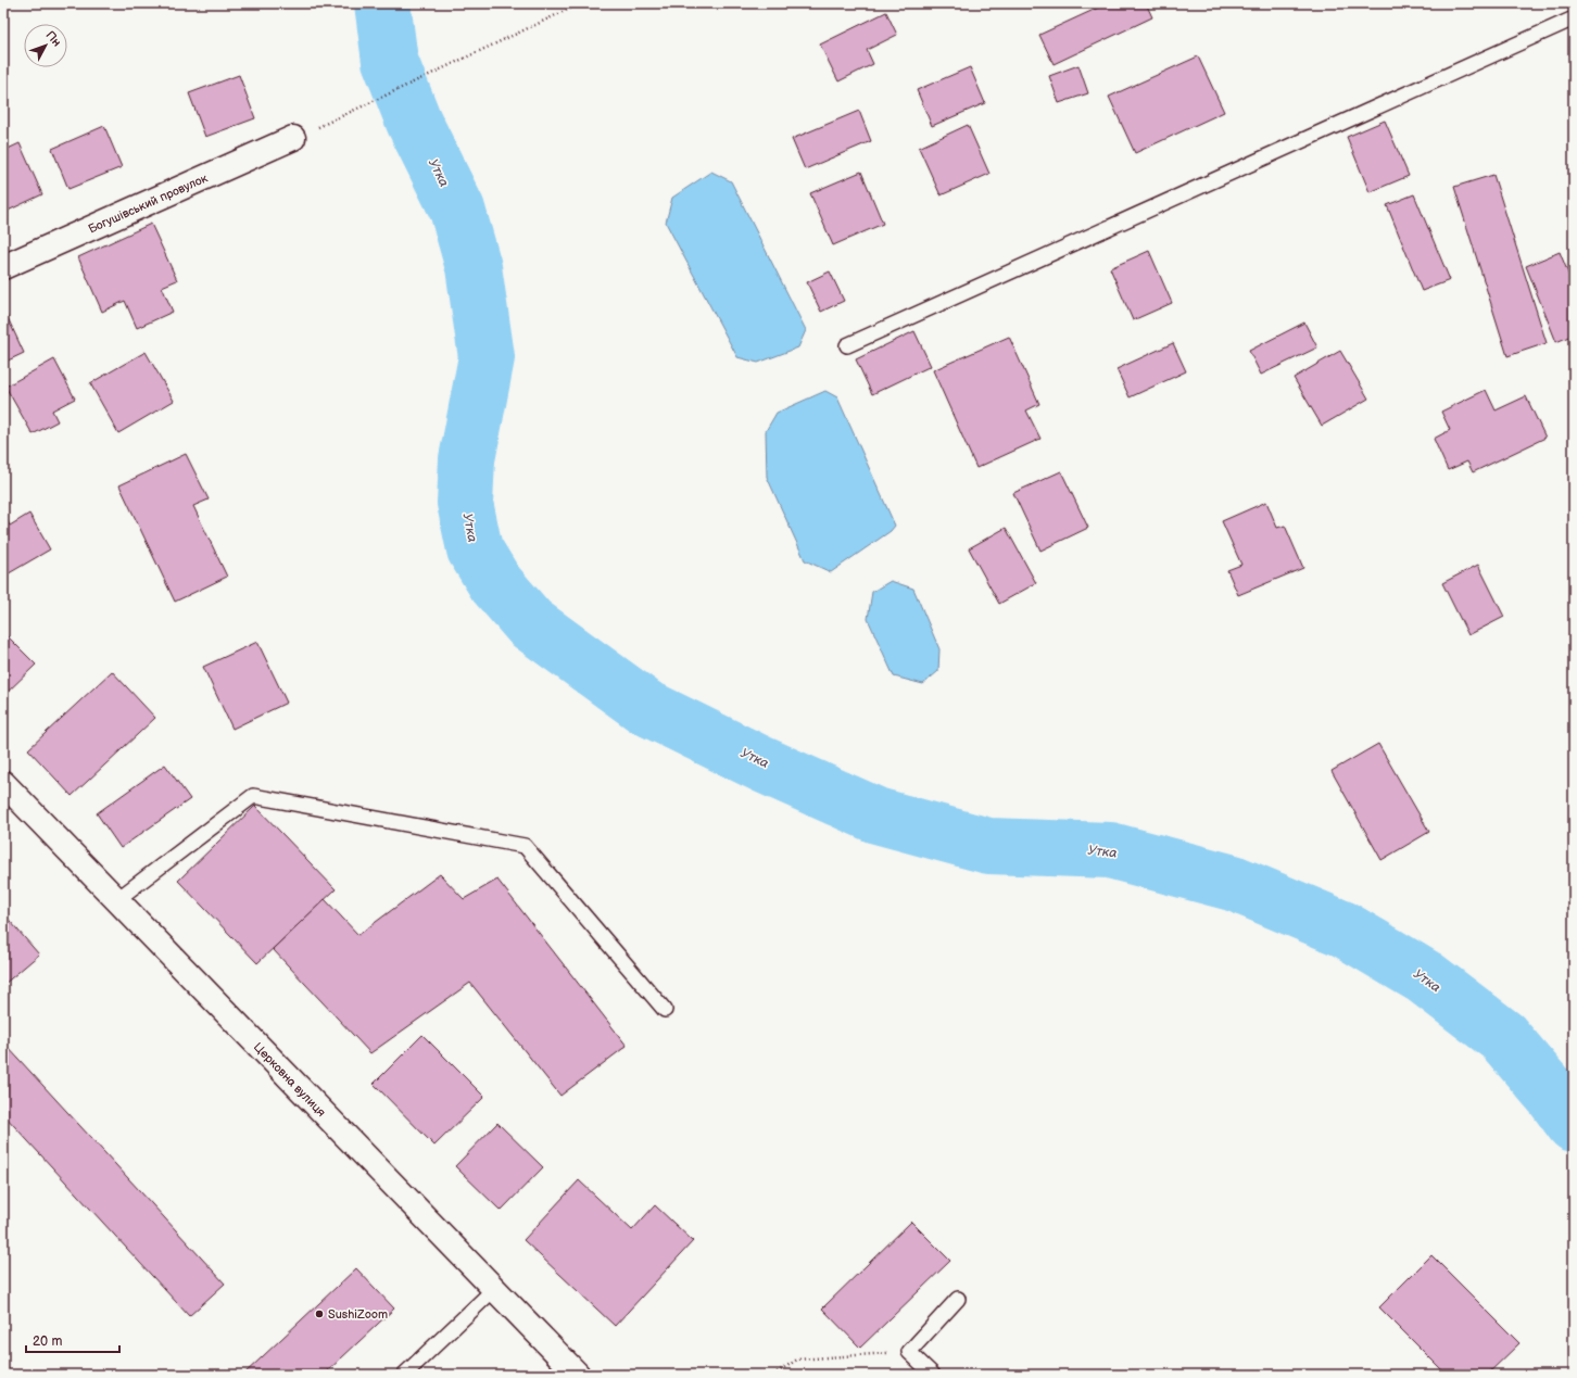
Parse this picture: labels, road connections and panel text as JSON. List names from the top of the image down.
{
  "streets": {
    "street": ["Богушівський провулок", "Церковна вулиця"]
  },
  "water": ["Утка"],
  "places": ["SushiZoom"],
  "scale_bar": "20 m",
  "north": "top right"
}
